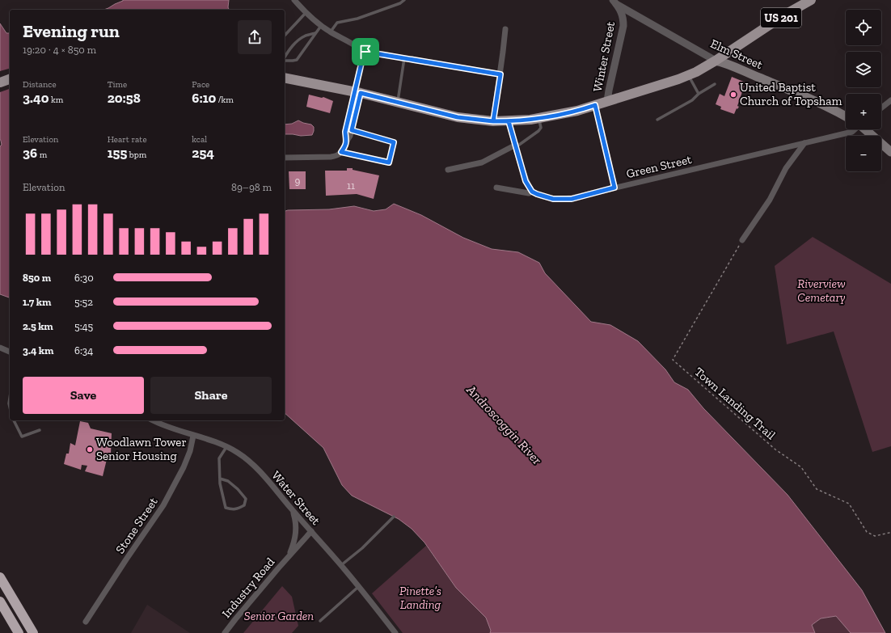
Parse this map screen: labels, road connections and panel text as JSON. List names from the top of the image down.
{
  "streets": {
    "main road": ["US 201", "Elm Street"],
    "street": [
      "Winter Street",
      "Green Street",
      "Water Street",
      "Stone Street",
      "Industry Road"
    ],
    "path": ["Town Landing Trail"]
  },
  "crossings": [
    ["US 201", "Elm Street"],
    ["Elm Street", "Winter Street"],
    ["Water Street", "Stone Street"],
    ["Water Street", "Industry Road"]
  ],
  "water": ["Androscoggin River"],
  "parks": ["Riverview Cemetary", "Pinette’s Landing", "Senior Garden"],
  "places": ["United Baptist Church of Topsham", "Woodlawn Tower Senior Housing"],
  "house_numbers": ["9", "11"],
  "page": {
    "map_buttons": ["+", "−"],
    "heading": ["Evening run", "19:20 · 4 × 850 m"],
    "stats": [
      ["Distance", "3.40 km"],
      ["Time", "20:58"],
      ["Pace", "6:10 /km"],
      ["Elevation", "36 m"],
      ["Heart rate", "155 bpm"],
      ["kcal", "254"]
    ],
    "chart": ["Elevation", "89–98 m"],
    "list": [
      {
        "name": "850 m",
        "note": "6:30"
      },
      {
        "name": "1.7 km",
        "note": "5:52"
      },
      {
        "name": "2.5 km",
        "note": "5:45"
      },
      {
        "name": "3.4 km",
        "note": "6:34"
      }
    ],
    "buttons": ["Save", "Share"]
  }
}
